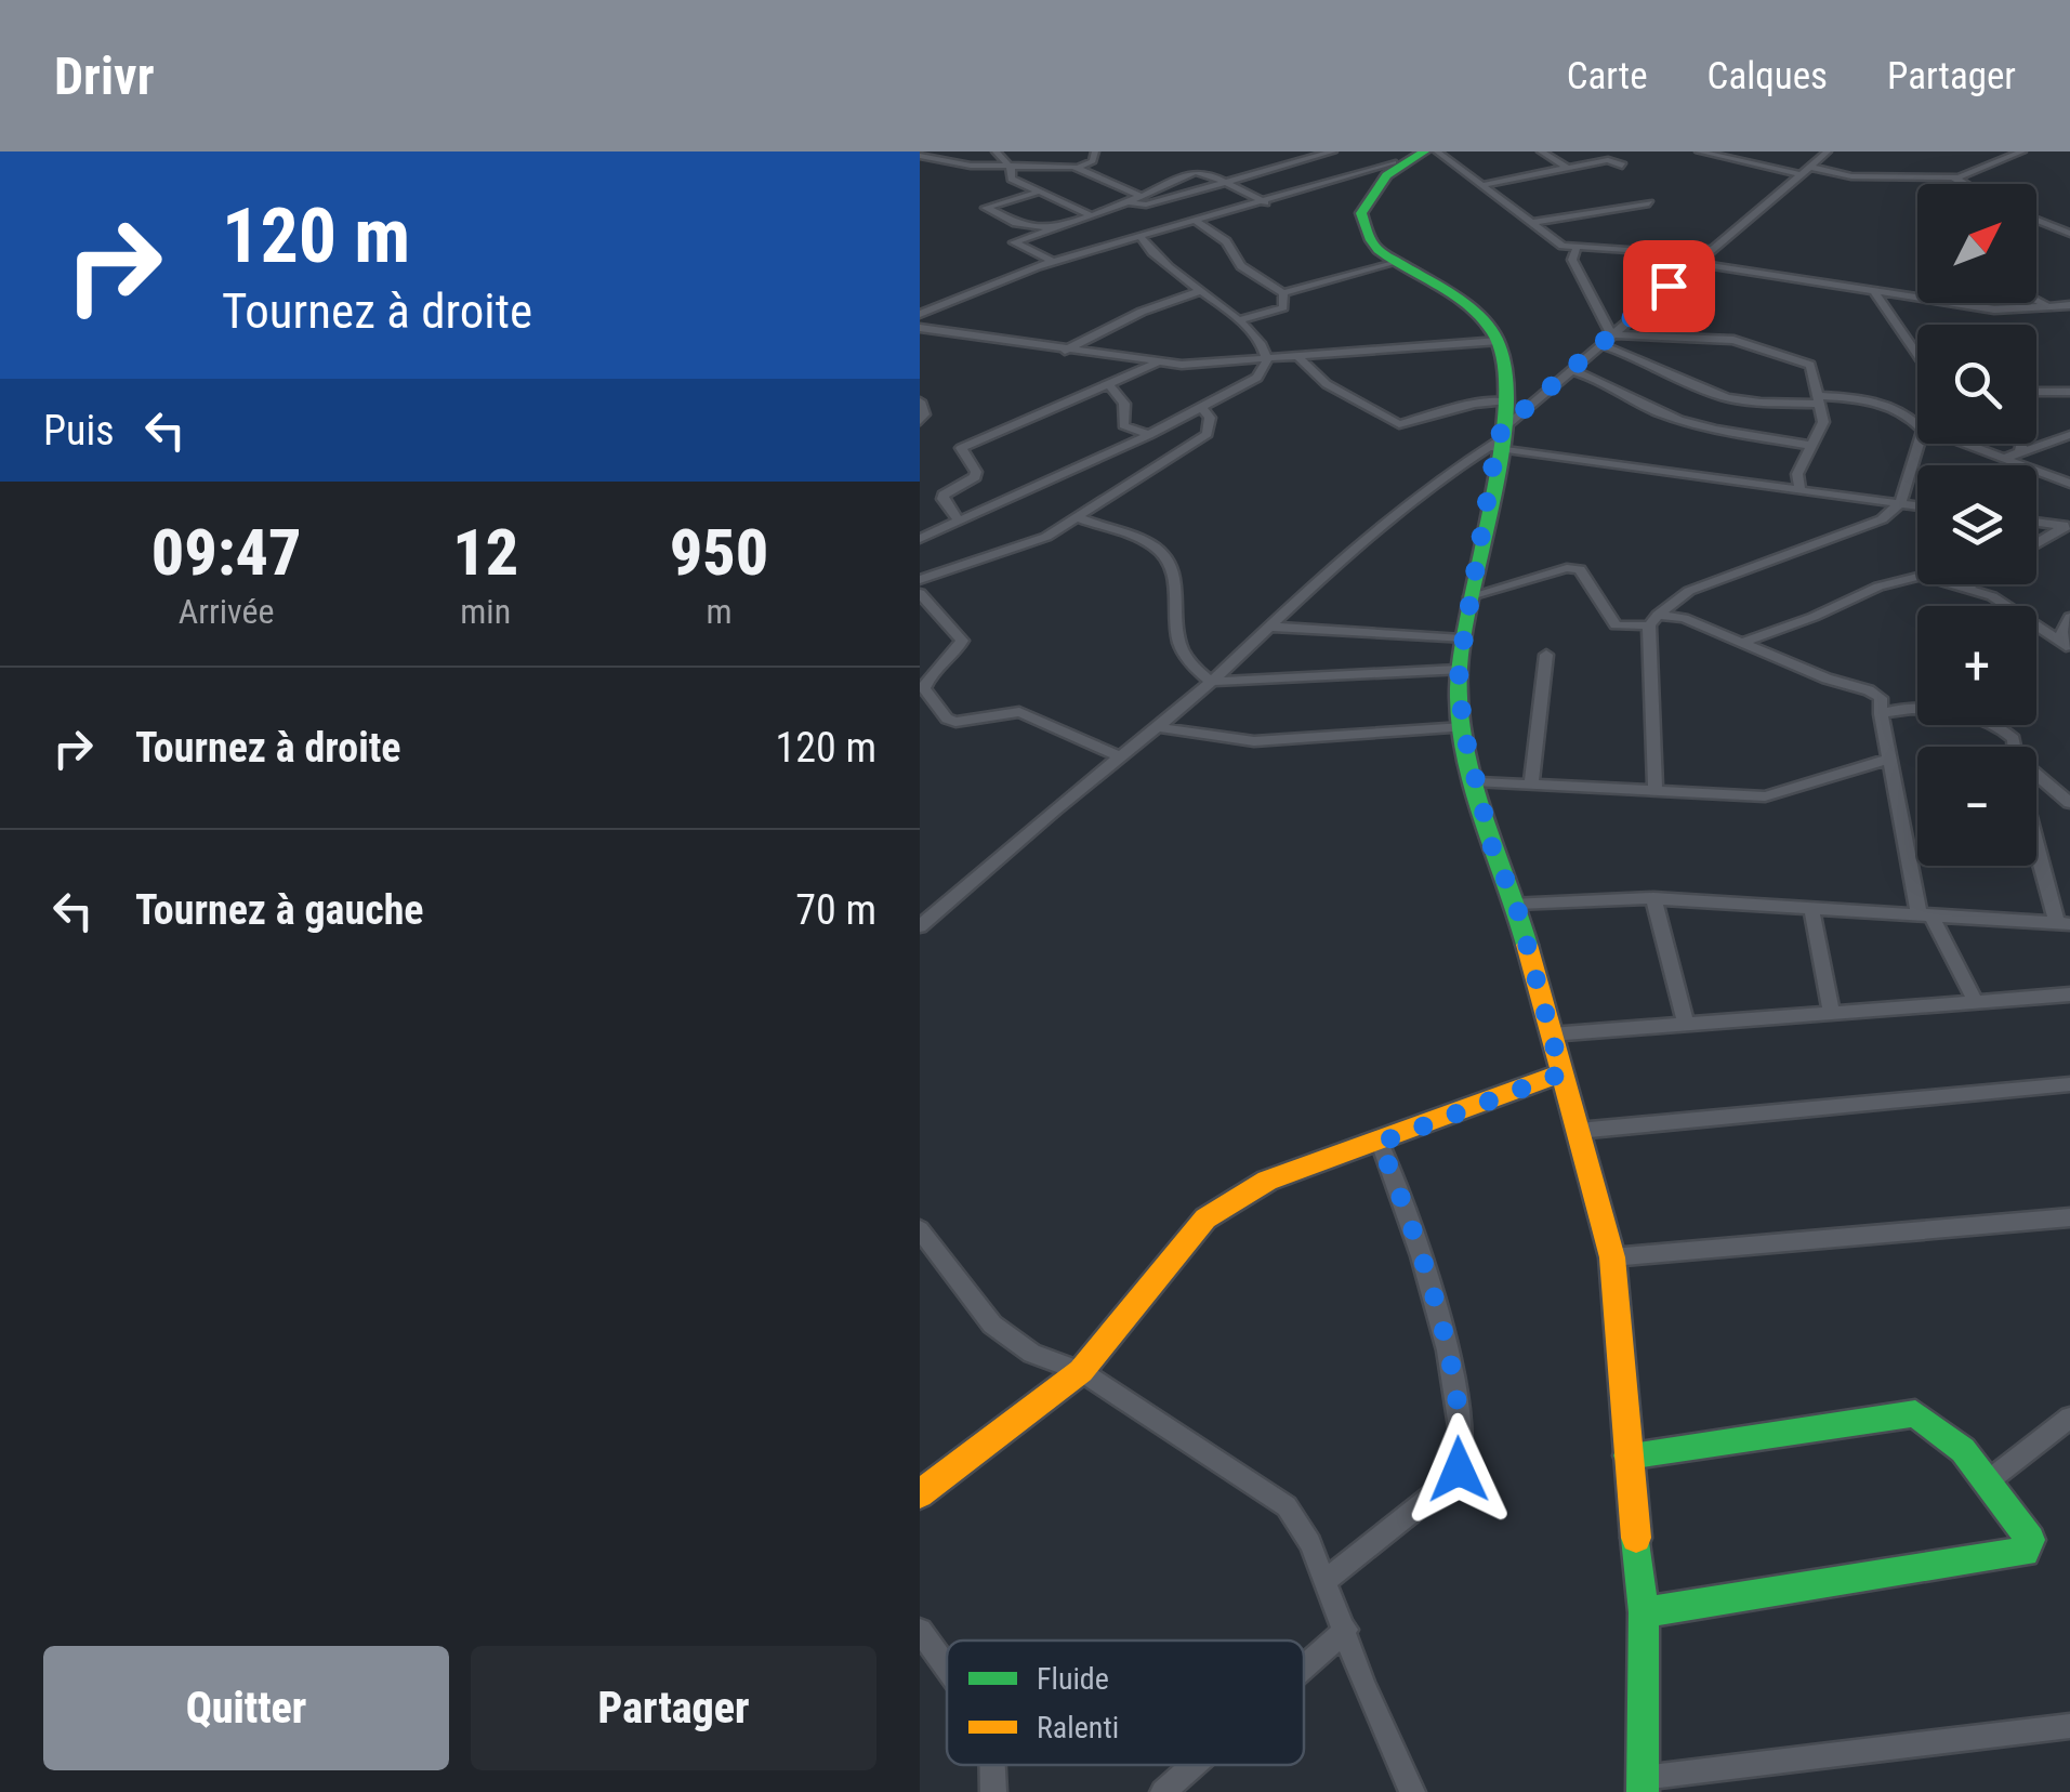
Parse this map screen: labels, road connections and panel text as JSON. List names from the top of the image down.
{
  "legend": ["Fluide", "Ralenti"],
  "north": "top right",
  "page": {
    "header": "Drivr",
    "nav": ["Carte", "Calques", "Partager"],
    "turn": ["120 m", "Tournez à droite"],
    "map_buttons": ["+", "−"],
    "then": "Puis",
    "eta": [
      "09:47",
      "Arrivée",
      "12",
      "min",
      "950",
      "m"
    ],
    "list": [
      {
        "name": "Tournez à droite",
        "value": "120 m"
      },
      {
        "name": "Tournez à gauche",
        "value": "70 m"
      }
    ],
    "buttons": ["Quitter", "Partager"]
  }
}
